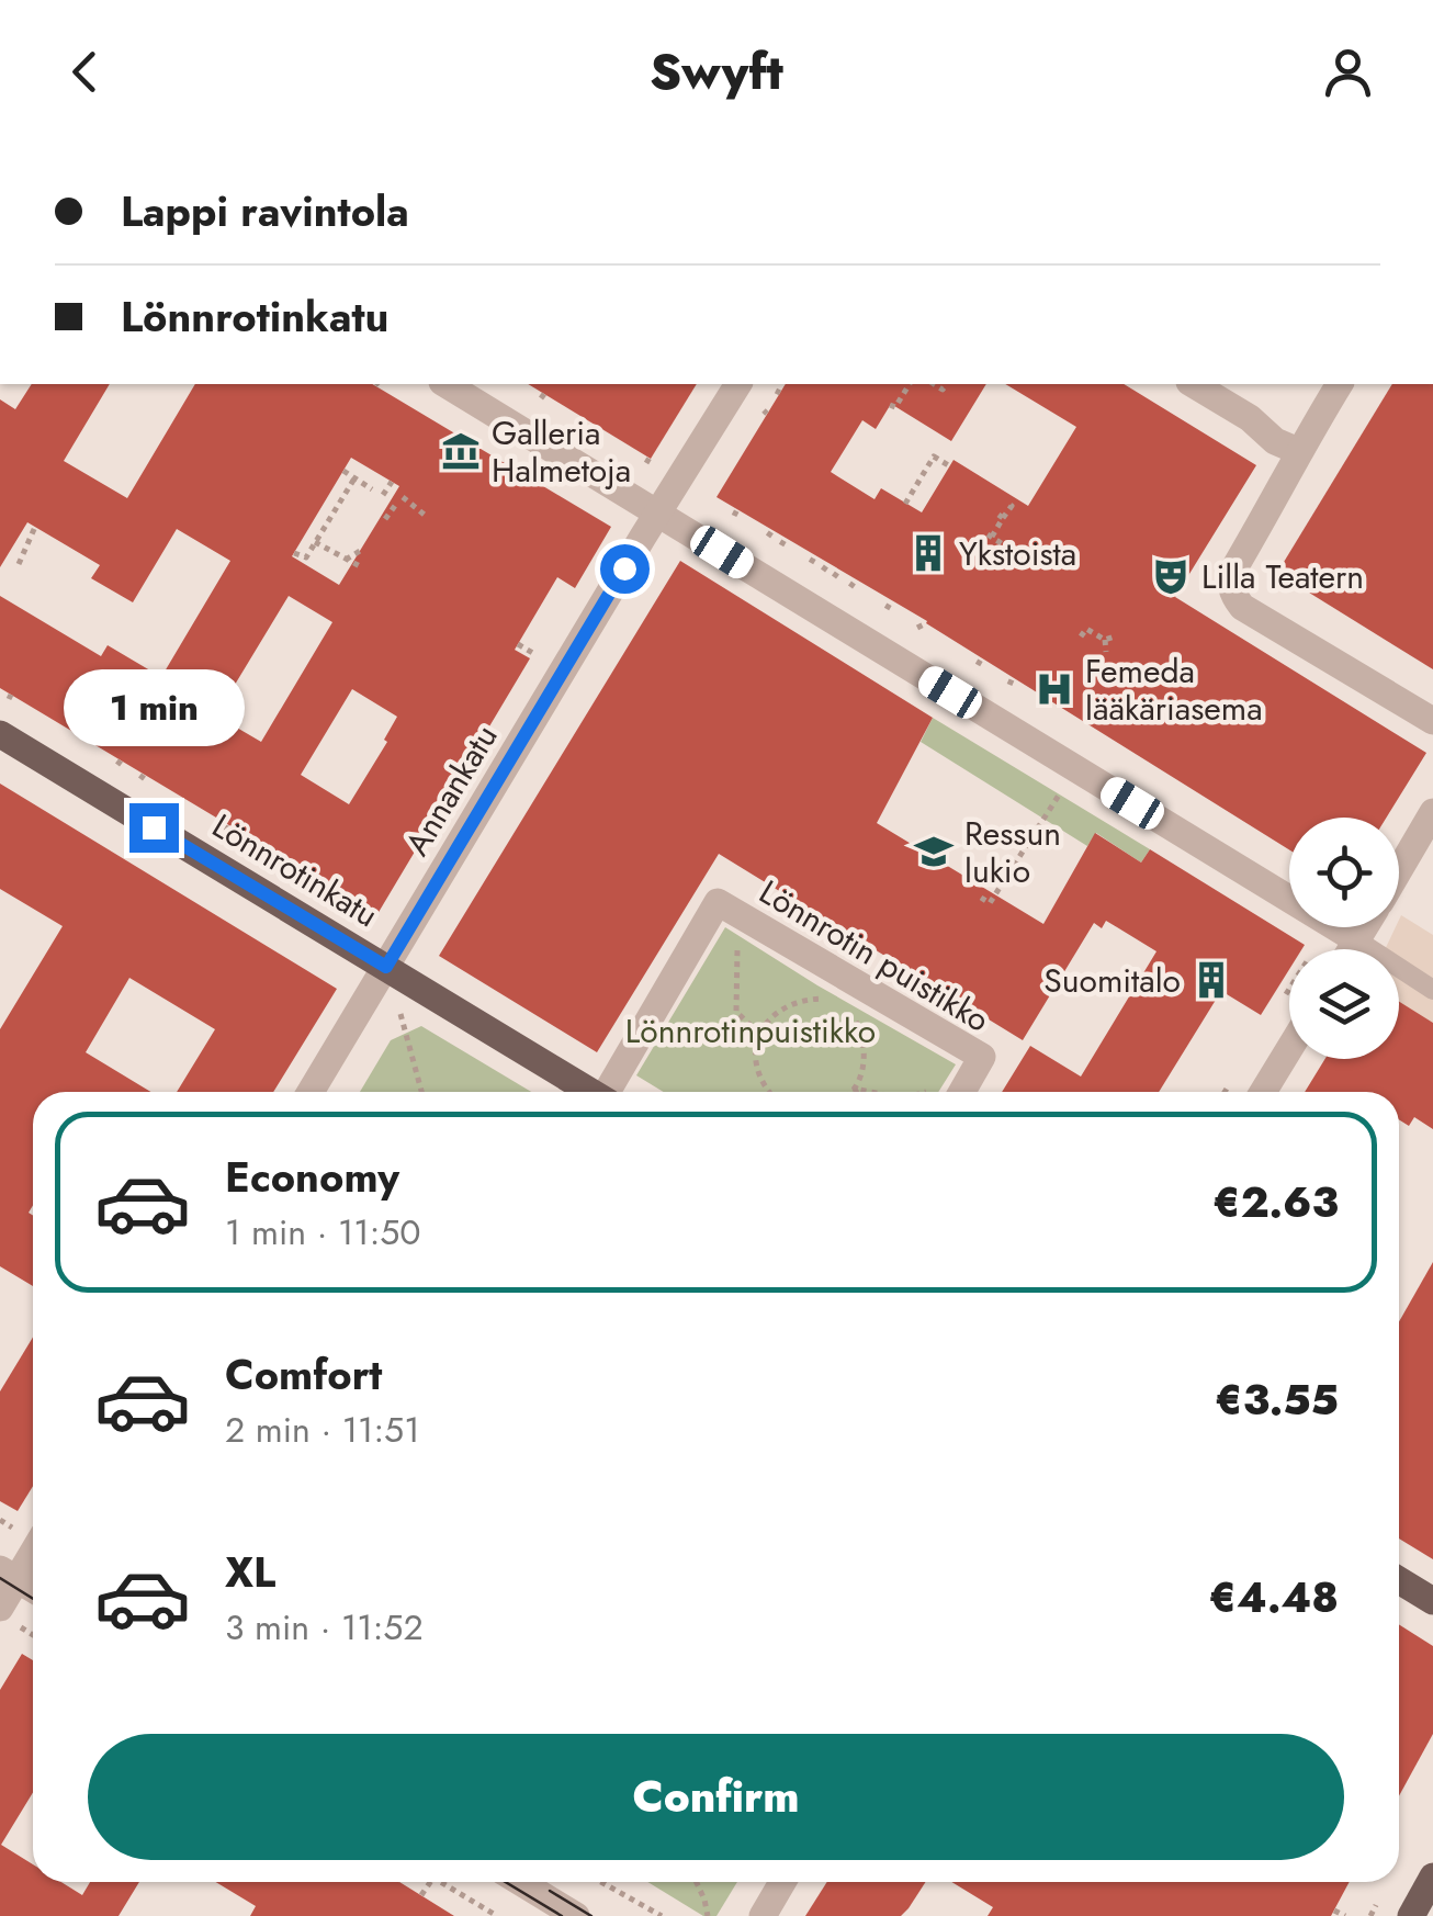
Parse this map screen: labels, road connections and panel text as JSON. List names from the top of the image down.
{
  "streets": {
    "main road": ["Lönnrotinkatu"],
    "street": ["Annankatu", "Lönnrotin puistikko"]
  },
  "crossings": [
    ["Annankatu", "Lönnrotinkatu"]
  ],
  "parks": ["Lönnrotinpuistikko"],
  "places": {
    "museum": ["Galleria Halmetoja"],
    "building": ["Ykstoista", "Suomitalo"],
    "theatre": ["Lilla Teatern"],
    "hospital": ["Femeda lääkäriasema"],
    "school or university": ["Ressun lukio"]
  },
  "page": {
    "header": "Swyft",
    "banner": ["Lappi ravintola", "Lönnrotinkatu"],
    "bubble": "1 min",
    "list": [
      {
        "name": "Economy",
        "note": "1 min · 11:50",
        "value": "€2.63"
      },
      {
        "name": "Comfort",
        "note": "2 min · 11:51",
        "value": "€3.55"
      },
      {
        "name": "XL",
        "note": "3 min · 11:52",
        "value": "€4.48"
      }
    ],
    "buttons": "Confirm"
  }
}
